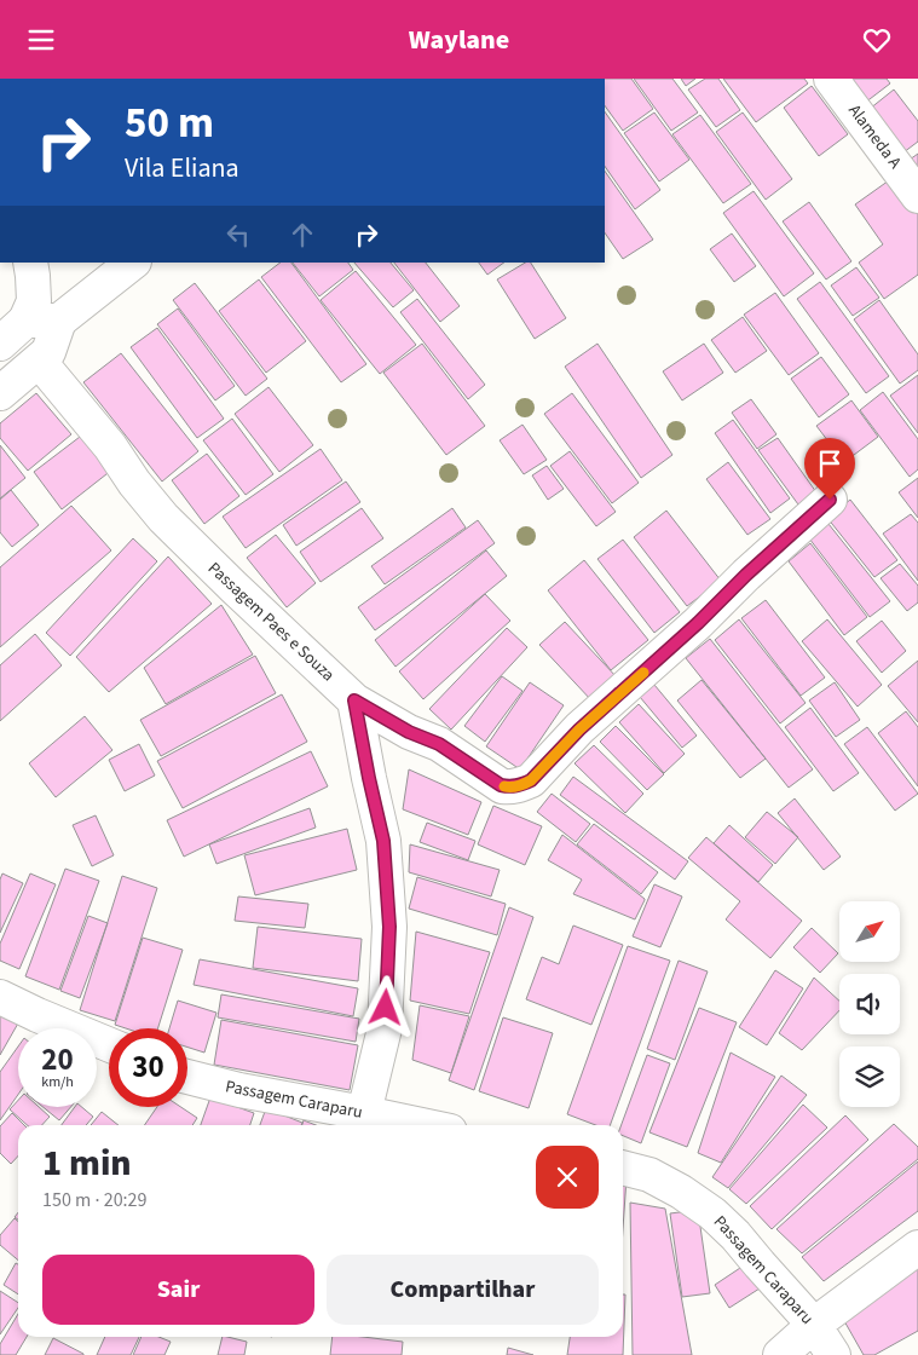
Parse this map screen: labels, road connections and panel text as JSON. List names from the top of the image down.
{
  "streets": {
    "street": ["Alameda A", "Passagem Paes e Souza", "Passagem Caraparu"]
  },
  "north": "top right",
  "page": {
    "header": "Waylane",
    "turn": ["50 m", "Vila Eliana"],
    "speed": "20 km/h",
    "limit": "30",
    "heading": ["1 min", "150 m · 20:29"],
    "buttons": ["Sair", "Compartilhar"]
  }
}
